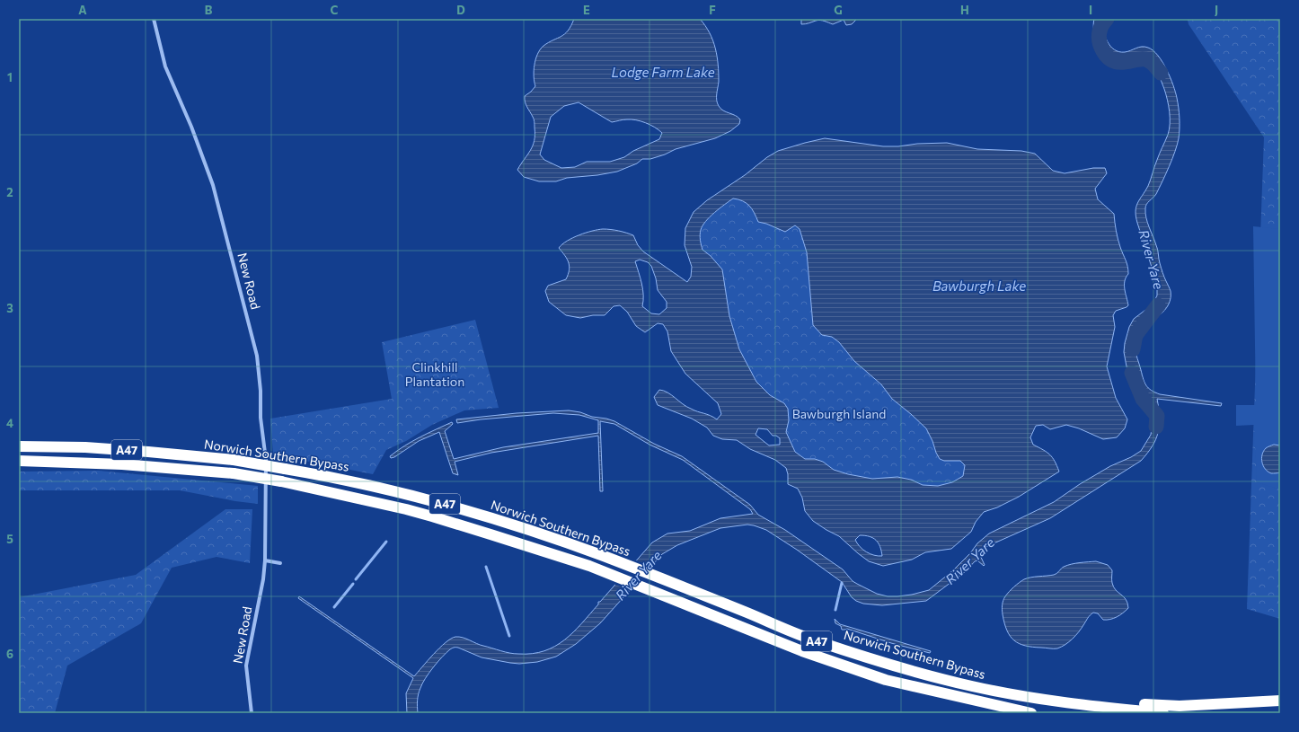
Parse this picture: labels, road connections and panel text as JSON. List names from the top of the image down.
{
  "streets": {
    "highway": ["A47", "Norwich Southern Bypass"],
    "street": ["New Road"]
  },
  "crossings": [
    ["A47", "Norwich Southern Bypass"]
  ],
  "water": ["Lodge Farm Lake", "River Yare", "Bawburgh Lake"],
  "parks": ["Clinkhill Plantation", "Bawburgh Island"],
  "grid": {
    "columns": [
      "A",
      "B",
      "C",
      "D",
      "E",
      "F",
      "G",
      "H",
      "I",
      "J"
    ],
    "rows": [
      "1",
      "2",
      "3",
      "4",
      "5",
      "6"
    ]
  }
}
